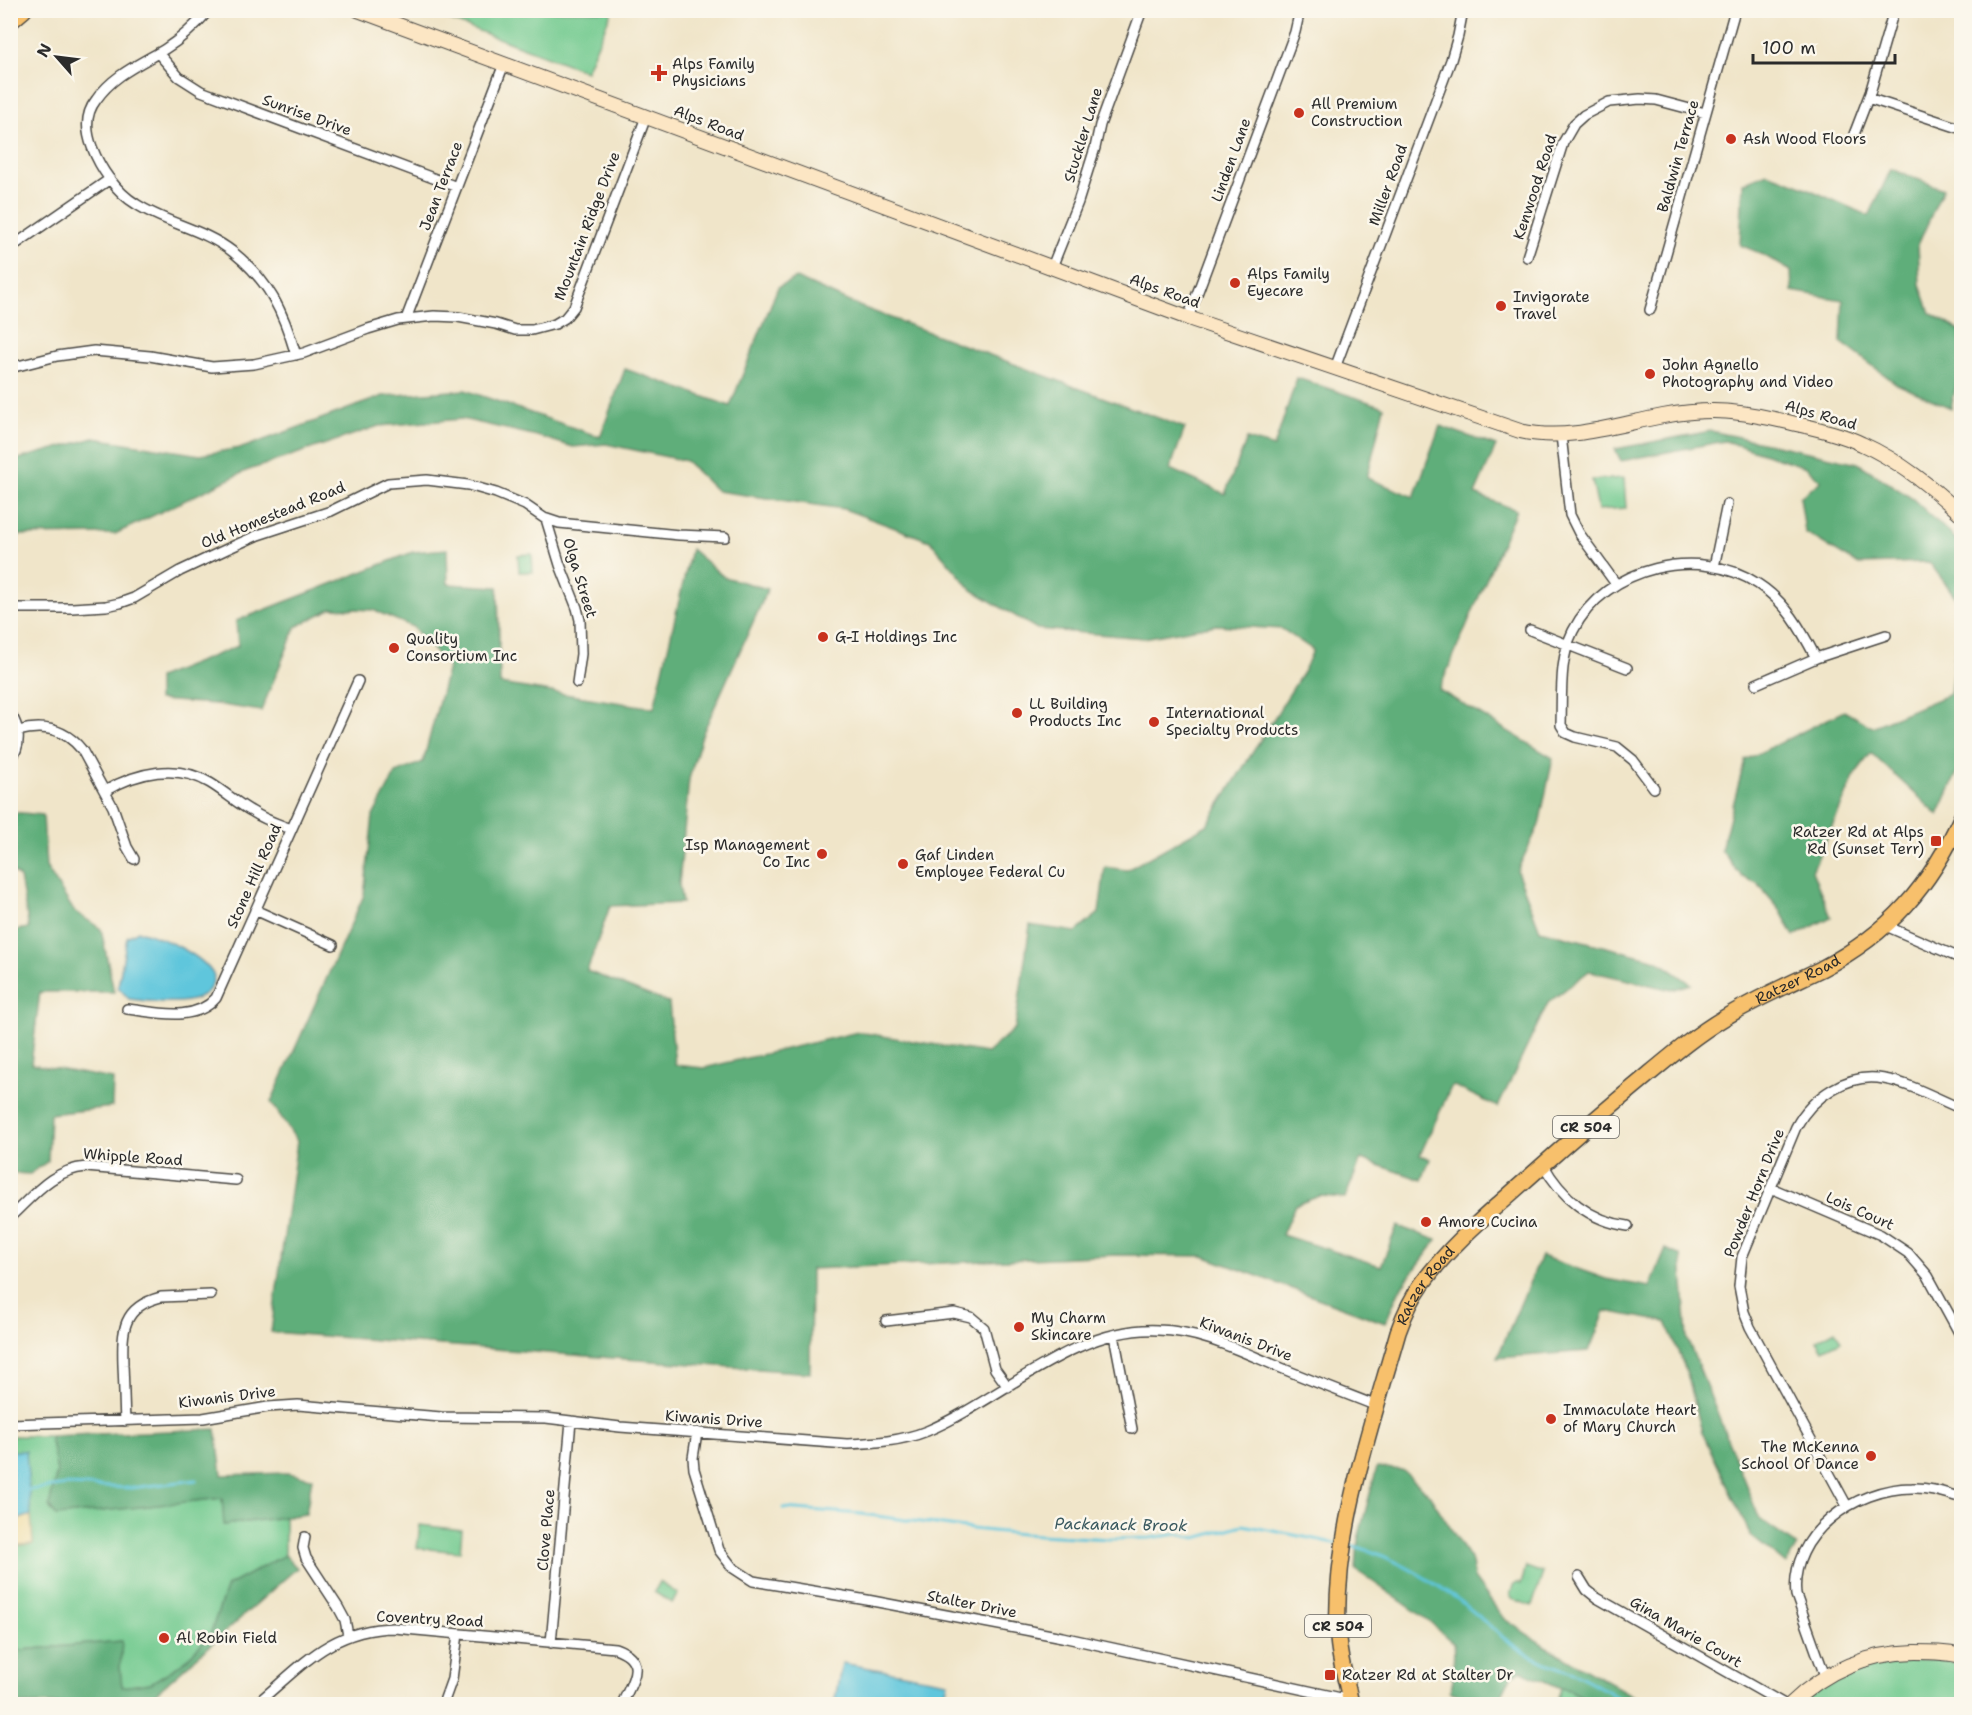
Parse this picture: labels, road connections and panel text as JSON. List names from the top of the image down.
{
  "streets": {
    "main road": ["Alps Road", "Ratzer Road", "CR 504"],
    "street": [
      "Sunrise Drive",
      "Stuckler Lane",
      "Baldwin Terrace",
      "Linden Lane",
      "Miller Road",
      "Jean Terrace",
      "Kenwood Road",
      "Mountain Ridge Drive",
      "Old Homestead Road",
      "Olga Street",
      "Stone Hill Road",
      "Whipple Road",
      "Powder Horn Drive",
      "Lois Court",
      "Kiwanis Drive",
      "Clove Place",
      "Stalter Drive",
      "Coventry Road",
      "Gina Marie Court"
    ]
  },
  "crossings": [
    ["Sunrise Drive", "Jean Terrace"],
    ["Alps Road", "Stuckler Lane"],
    ["Alps Road", "Linden Lane"],
    ["Alps Road", "Miller Road"],
    ["Alps Road", "Jean Terrace"],
    ["Alps Road", "Mountain Ridge Drive"],
    ["Baldwin Terrace", "Kenwood Road"],
    ["Jean Terrace", "Mountain Ridge Drive"],
    ["Old Homestead Road", "Olga Street"],
    ["Ratzer Road", "Kiwanis Drive"],
    ["Ratzer Road", "Stalter Drive"],
    ["Powder Horn Drive", "Lois Court"],
    ["Kiwanis Drive", "Clove Place"],
    ["Kiwanis Drive", "Stalter Drive"],
    ["Clove Place", "Coventry Road"]
  ],
  "water": ["Packanack Brook"],
  "places": {
    "health": ["Alps Family Physicians"],
    "other": [
      "All Premium Construction",
      "Ash Wood Floors",
      "Alps Family Eyecare",
      "Invigorate Travel",
      "John Agnello Photography and Video",
      "G-I Holdings Inc",
      "Quality Consortium Inc",
      "LL Building Products Inc",
      "International Specialty Products",
      "Isp Management Co Inc",
      "Gaf Linden Employee Federal Cu",
      "Amore Cucina",
      "My Charm Skincare",
      "Immaculate Heart of Mary Church",
      "The McKenna School Of Dance",
      "Al Robin Field"
    ],
    "transit": ["Ratzer Rd at Alps Rd (Sunset Terr)", "Ratzer Rd at Stalter Dr"]
  },
  "scale_bar": "100 m",
  "north": "top left"
}
